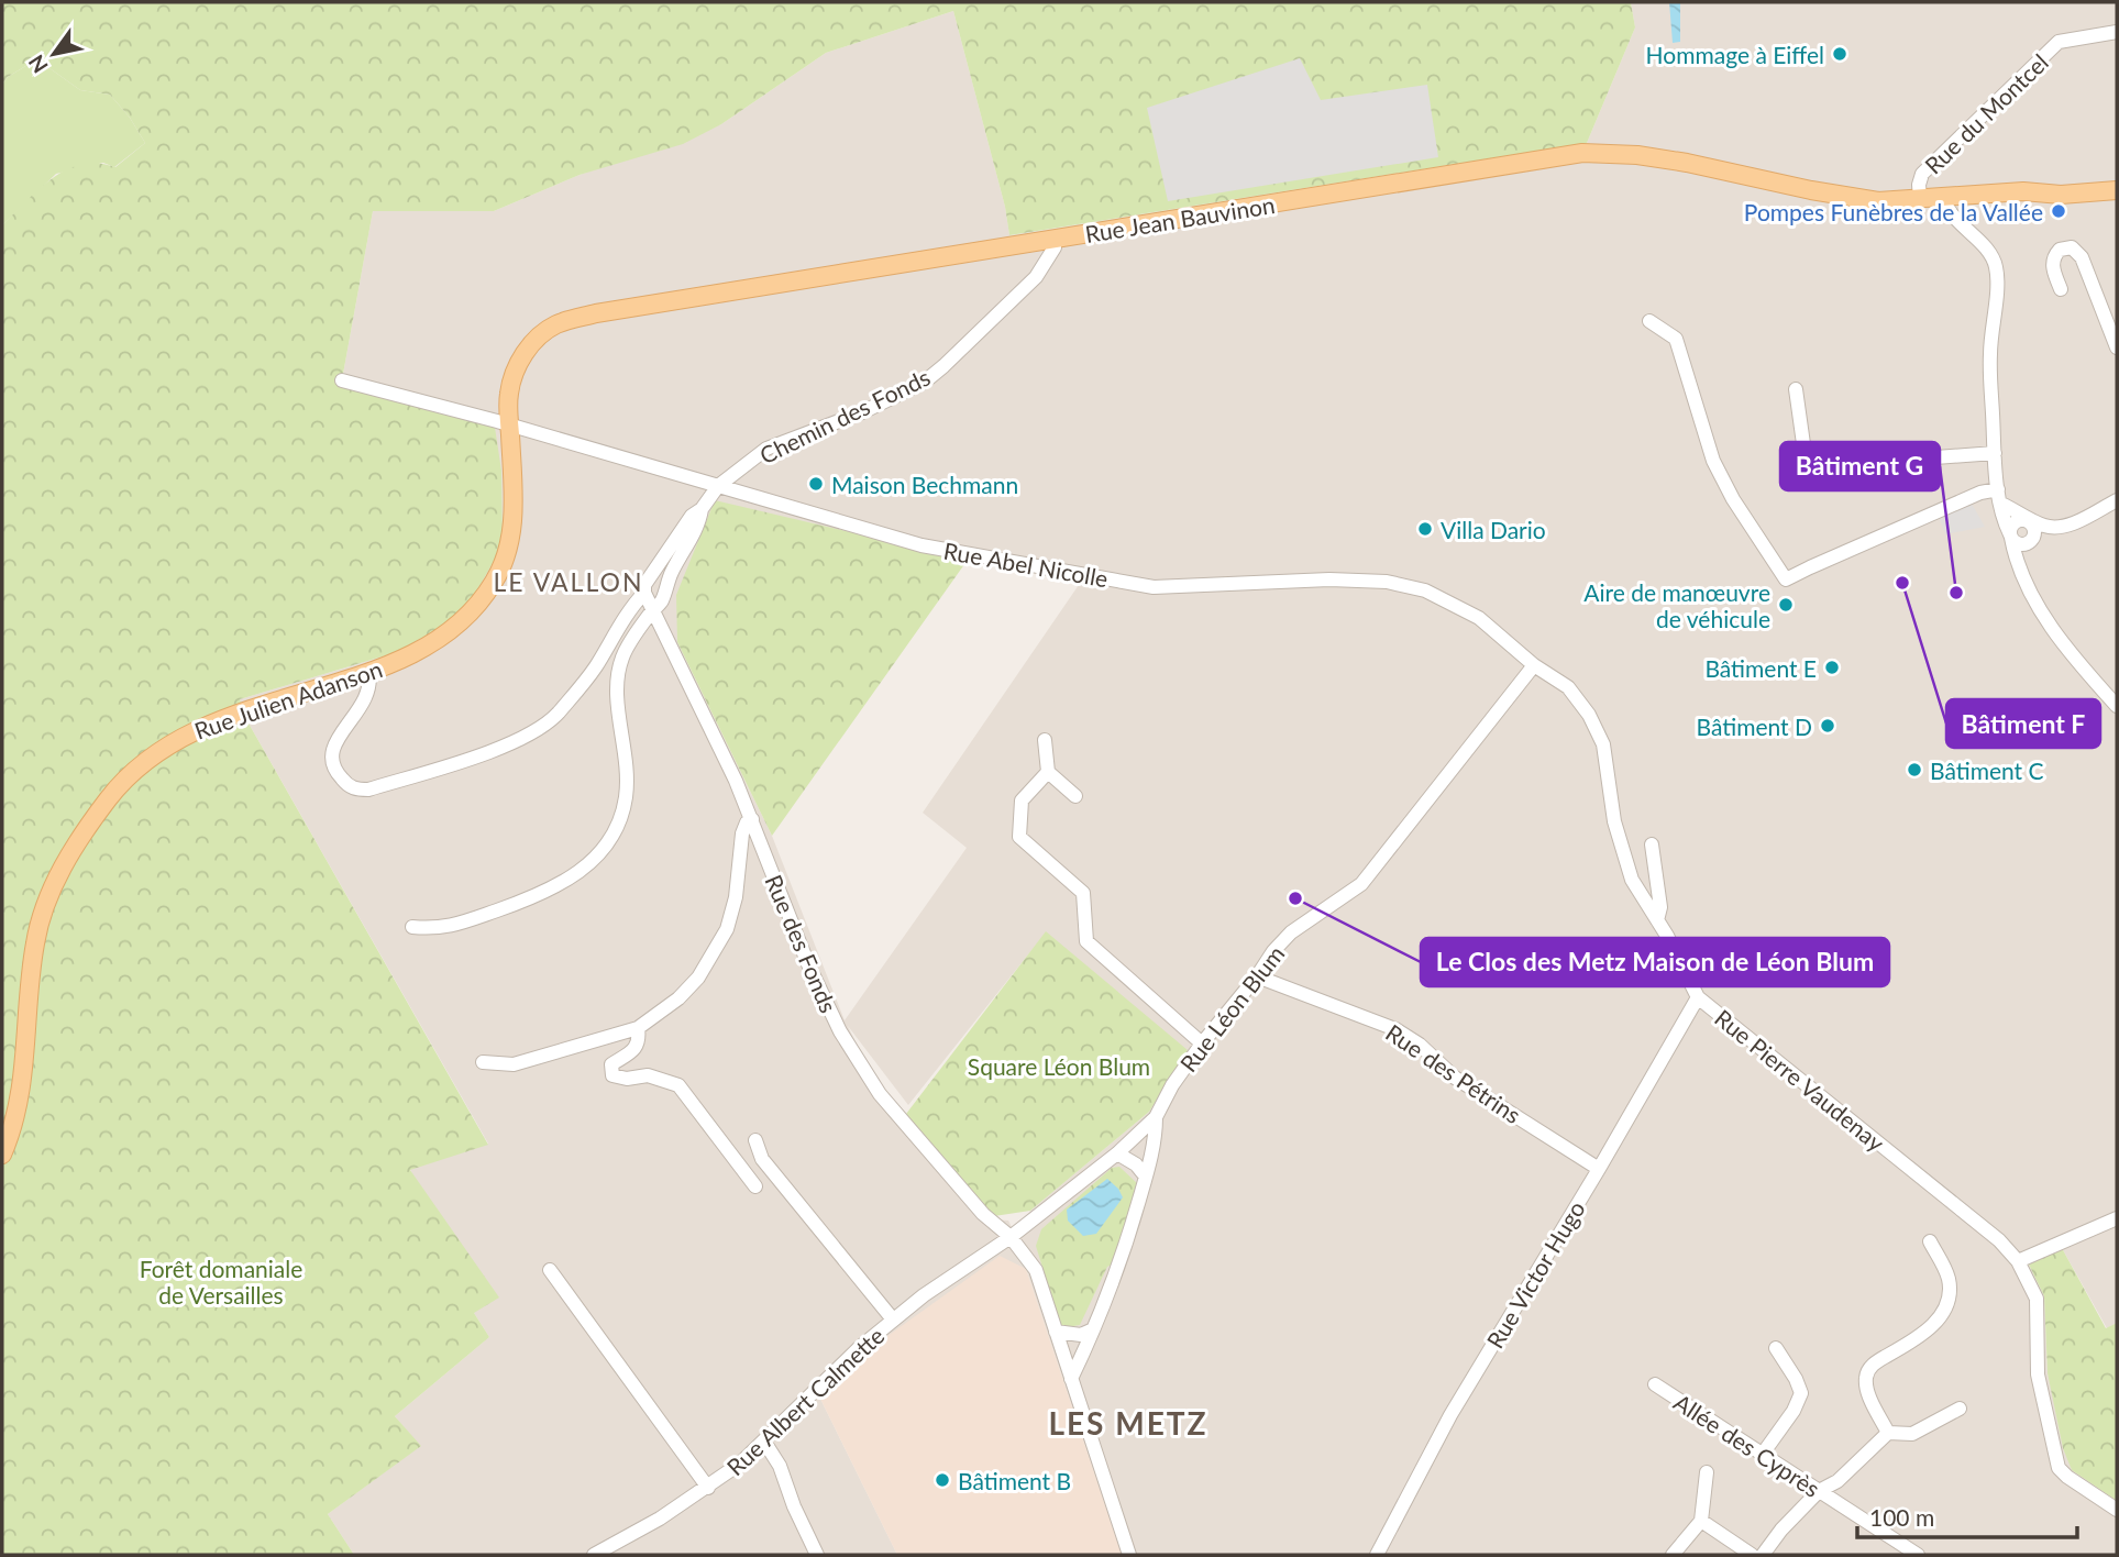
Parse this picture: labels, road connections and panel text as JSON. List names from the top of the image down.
{
  "streets": {
    "main road": ["Rue Jean Bauvinon", "Rue Julien Adanson"],
    "street": [
      "Rue du Montcel",
      "Chemin des Fonds",
      "Rue Abel Nicolle",
      "Rue des Fonds",
      "Rue Léon Blum",
      "Rue des Pétrins",
      "Rue Pierre Vaudenay",
      "Rue Victor Hugo",
      "Rue Albert Calmette",
      "Allée des Cyprès"
    ]
  },
  "crossings": [
    ["Rue du Montcel", "Rue Jean Bauvinon"],
    ["Rue Jean Bauvinon", "Chemin des Fonds"],
    ["Rue Jean Bauvinon", "Rue Abel Nicolle"],
    ["Rue Jean Bauvinon", "Rue Julien Adanson"],
    ["Chemin des Fonds", "Rue Abel Nicolle"],
    ["Rue Abel Nicolle", "Rue Julien Adanson"],
    ["Rue Abel Nicolle", "Rue Léon Blum"],
    ["Rue Abel Nicolle", "Rue Pierre Vaudenay"],
    ["Rue des Fonds", "Rue Léon Blum"],
    ["Rue des Fonds", "Rue Albert Calmette"],
    ["Rue Léon Blum", "Rue des Pétrins"],
    ["Rue Léon Blum", "Rue Pierre Vaudenay"],
    ["Rue Léon Blum", "Rue Albert Calmette"],
    ["Rue des Pétrins", "Rue Victor Hugo"],
    ["Rue Pierre Vaudenay", "Rue Victor Hugo"]
  ],
  "districts": ["LE VALLON", "LES METZ"],
  "parks": ["Square Léon Blum", "Forêt domaniale de Versailles"],
  "places": [
    "Hommage à Eiffel",
    "Pompes Funèbres de la Vallée",
    "Maison Bechmann",
    "Villa Dario",
    "Bâtiment F",
    "Bâtiment G",
    "Aire de manœuvre de véhicule",
    "Bâtiment E",
    "Bâtiment D",
    "Bâtiment C",
    "Le Clos des Metz Maison de Léon Blum",
    "Bâtiment B"
  ],
  "scale_bar": "100 m",
  "north": "bottom left"
}
